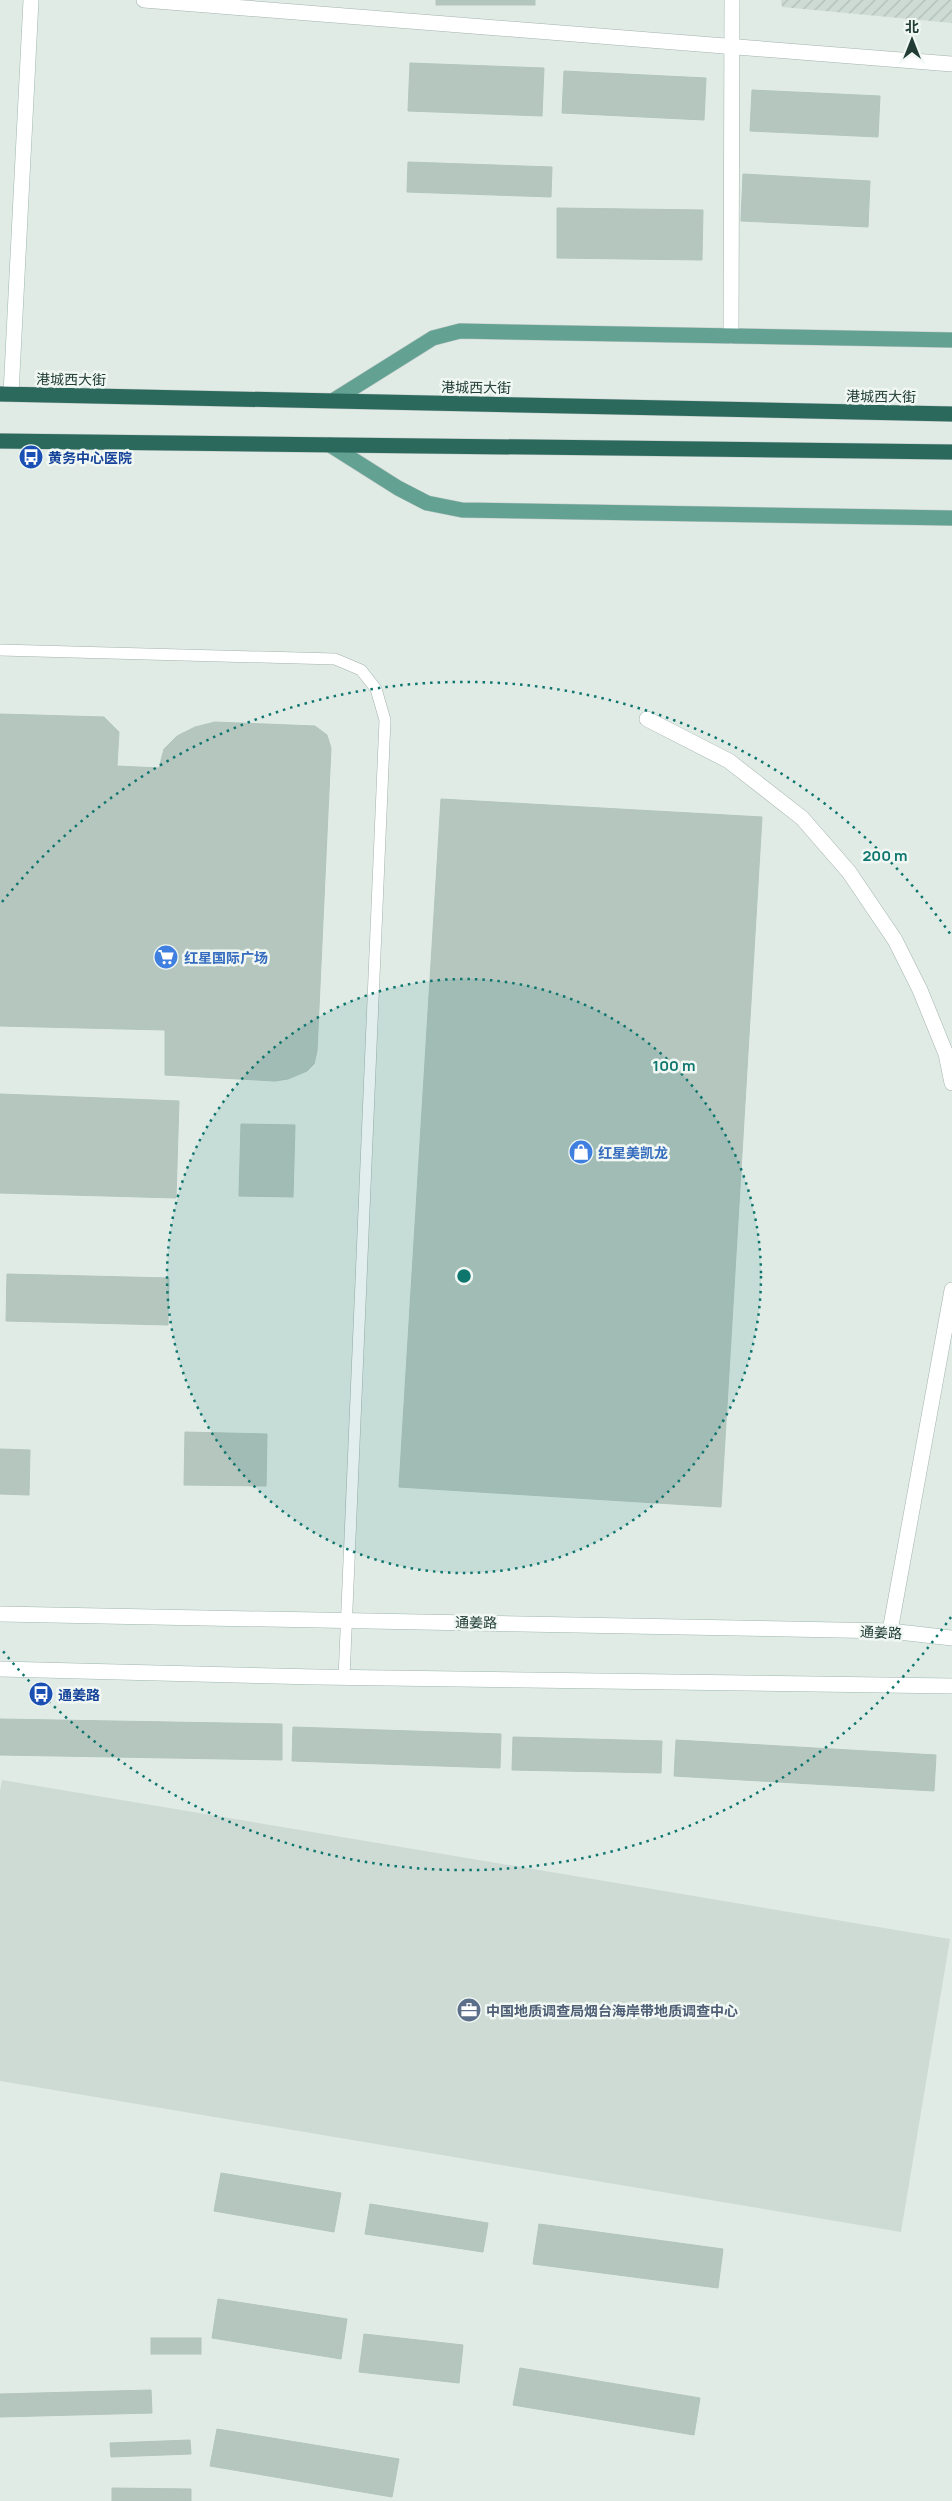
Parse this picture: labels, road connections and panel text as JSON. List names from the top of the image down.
{
  "streets": {
    "highway": ["港城西大街"],
    "street": ["通姜路"]
  },
  "places": {
    "bus stop": ["黄务中心医院", "通姜路"],
    "supermarket": ["红星国际广场"],
    "shop": ["红星美凯龙"],
    "office": ["中国地质调查局烟台海岸带地质调查中心"]
  },
  "north": "top",
  "rings": ["200 m", "100 m"]
}
